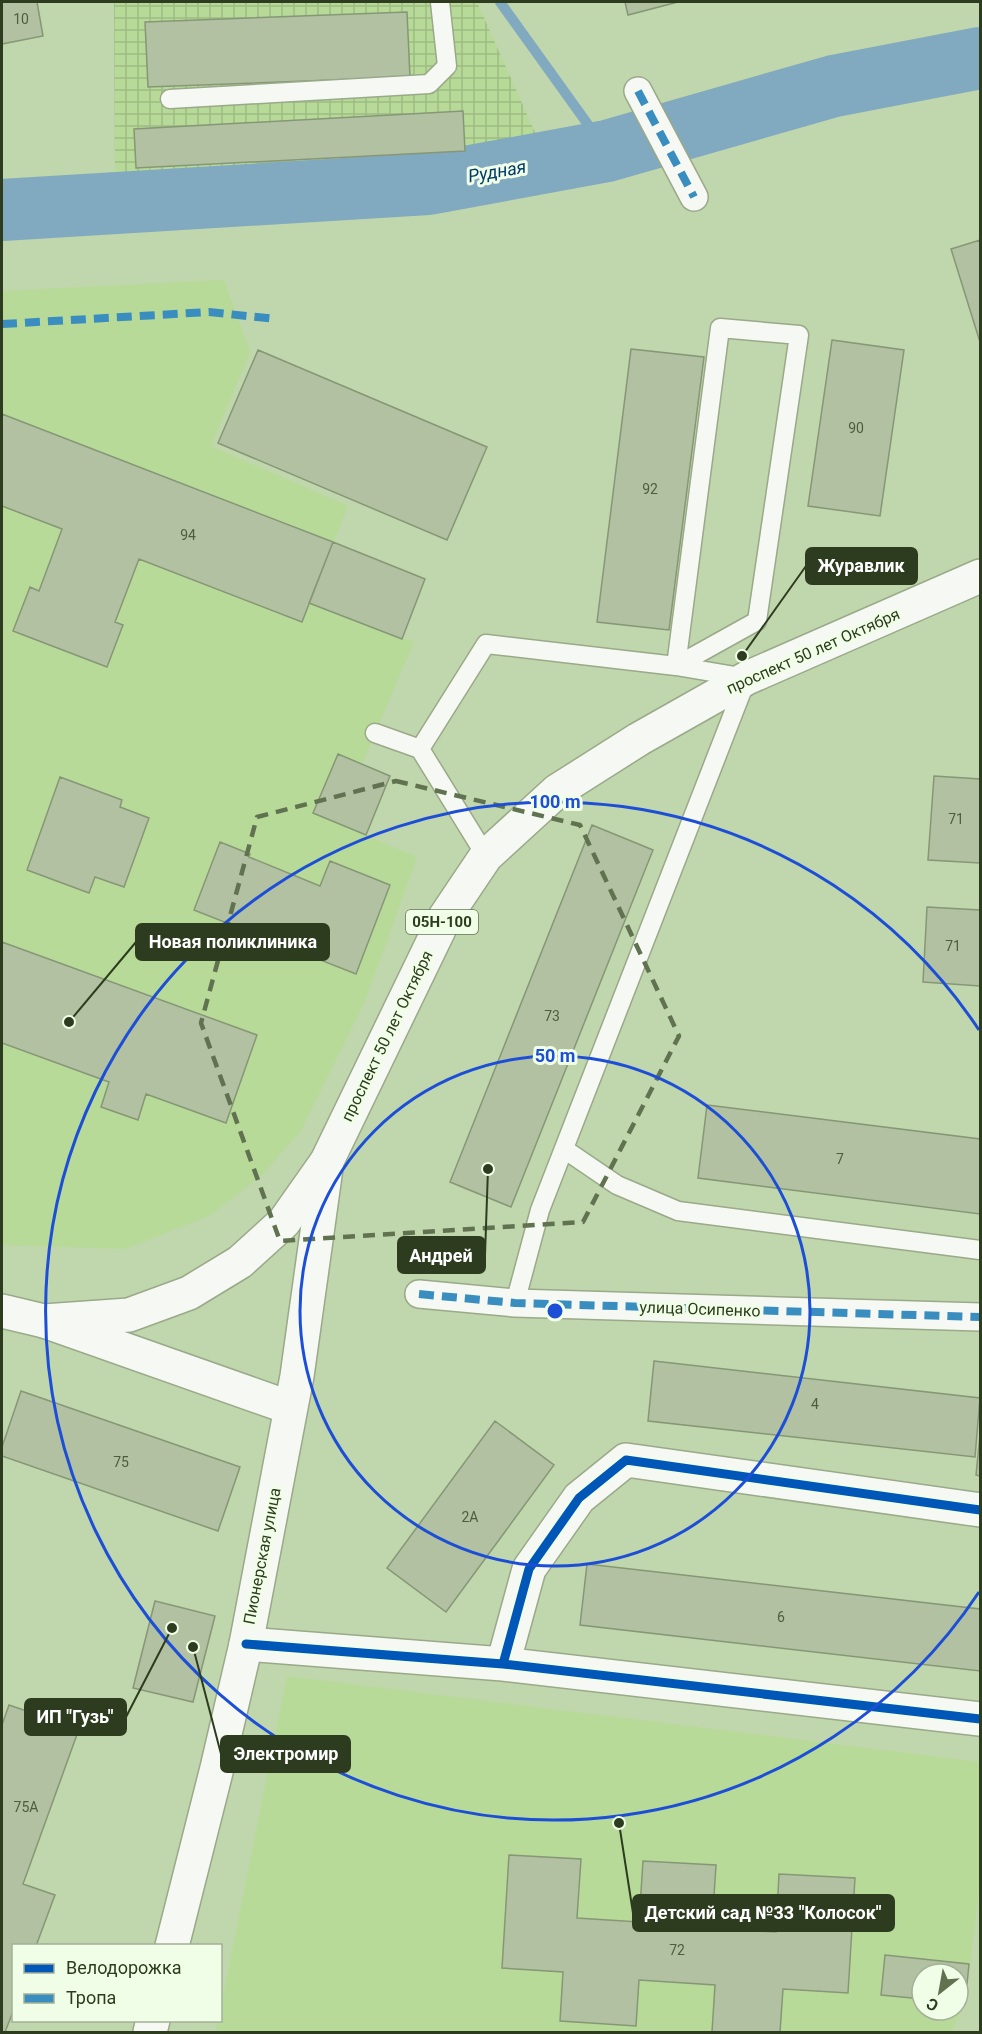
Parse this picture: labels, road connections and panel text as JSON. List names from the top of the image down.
{
  "streets": {
    "main road": ["проспект 50 лет Октября", "05Н-100", "Пионерская улица"],
    "street": ["улица Осипенко"]
  },
  "crossings": [
    ["проспект 50 лет Октября", "Пионерская улица"]
  ],
  "water": ["Рудная"],
  "places": [
    "Журавлик",
    "Новая поликлиника",
    "Андрей",
    "ИП \"Гузь\"",
    "Электромир",
    "Детский сад №33 \"Колосок\""
  ],
  "house_numbers": [
    "10",
    "90",
    "92",
    "94",
    "71",
    "71",
    "73",
    "7",
    "4",
    "75",
    "2А",
    "6",
    "75А",
    "72"
  ],
  "legend": ["Велодорожка", "Тропа"],
  "north": "bottom left",
  "rings": ["100 m", "50 m"]
}
